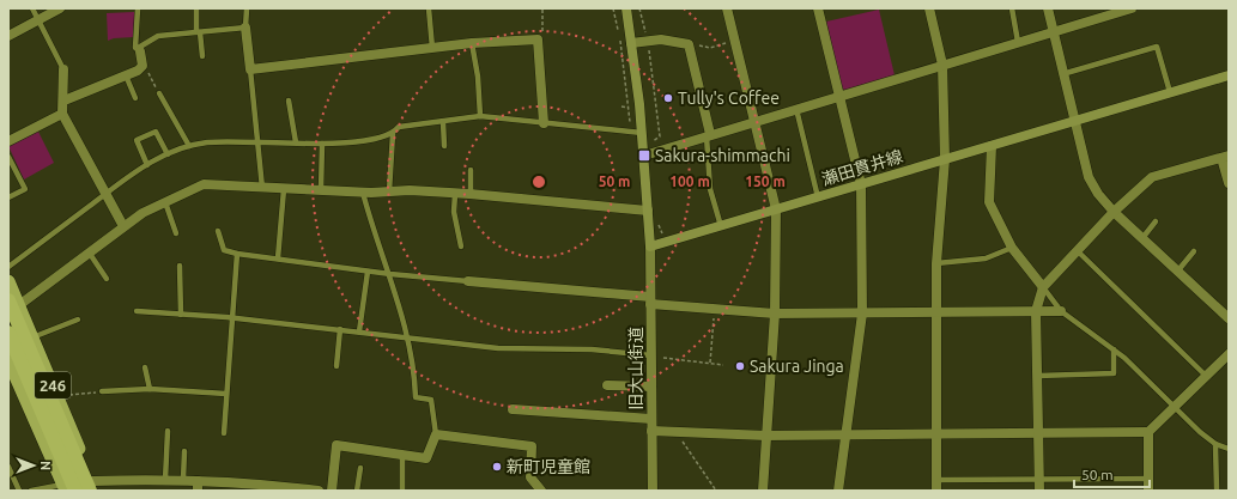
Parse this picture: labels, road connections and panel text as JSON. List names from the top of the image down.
{
  "streets": {
    "highway": ["246"],
    "main road": ["瀬田貫井線"],
    "street": ["旧大山街道"]
  },
  "crossings": [
    ["瀬田貫井線", "旧大山街道"]
  ],
  "places": {
    "other": ["Tully's Coffee", "Sakura Jinga", "新町児童館"],
    "transit": ["Sakura-shimmachi"]
  },
  "scale_bar": "50 m",
  "north": "right",
  "rings": ["50 m", "100 m", "150 m"]
}
